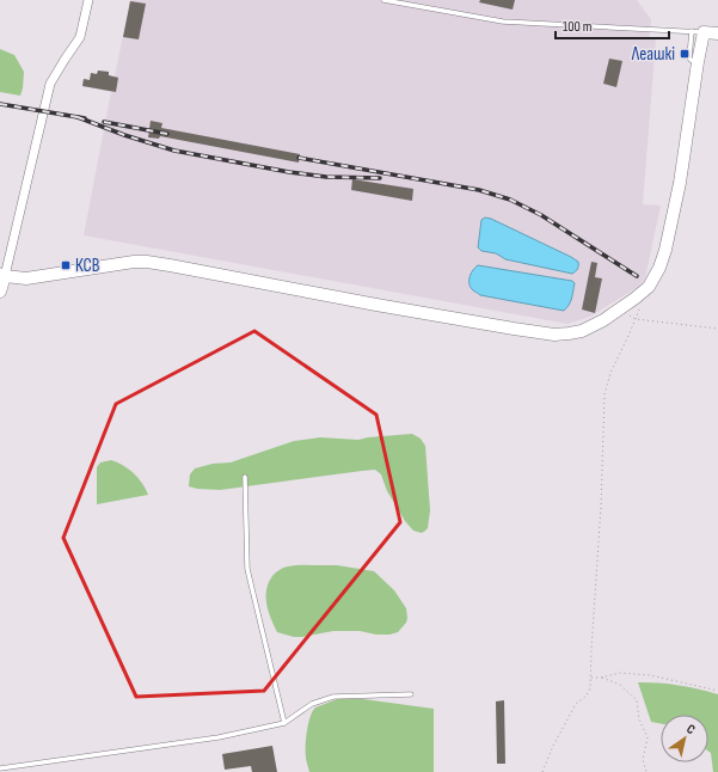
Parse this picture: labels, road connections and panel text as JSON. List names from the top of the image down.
{
  "places": {
    "transit": ["Леашкі", "КСВ"]
  },
  "scale_bar": "100 m",
  "north": "top right"
}
